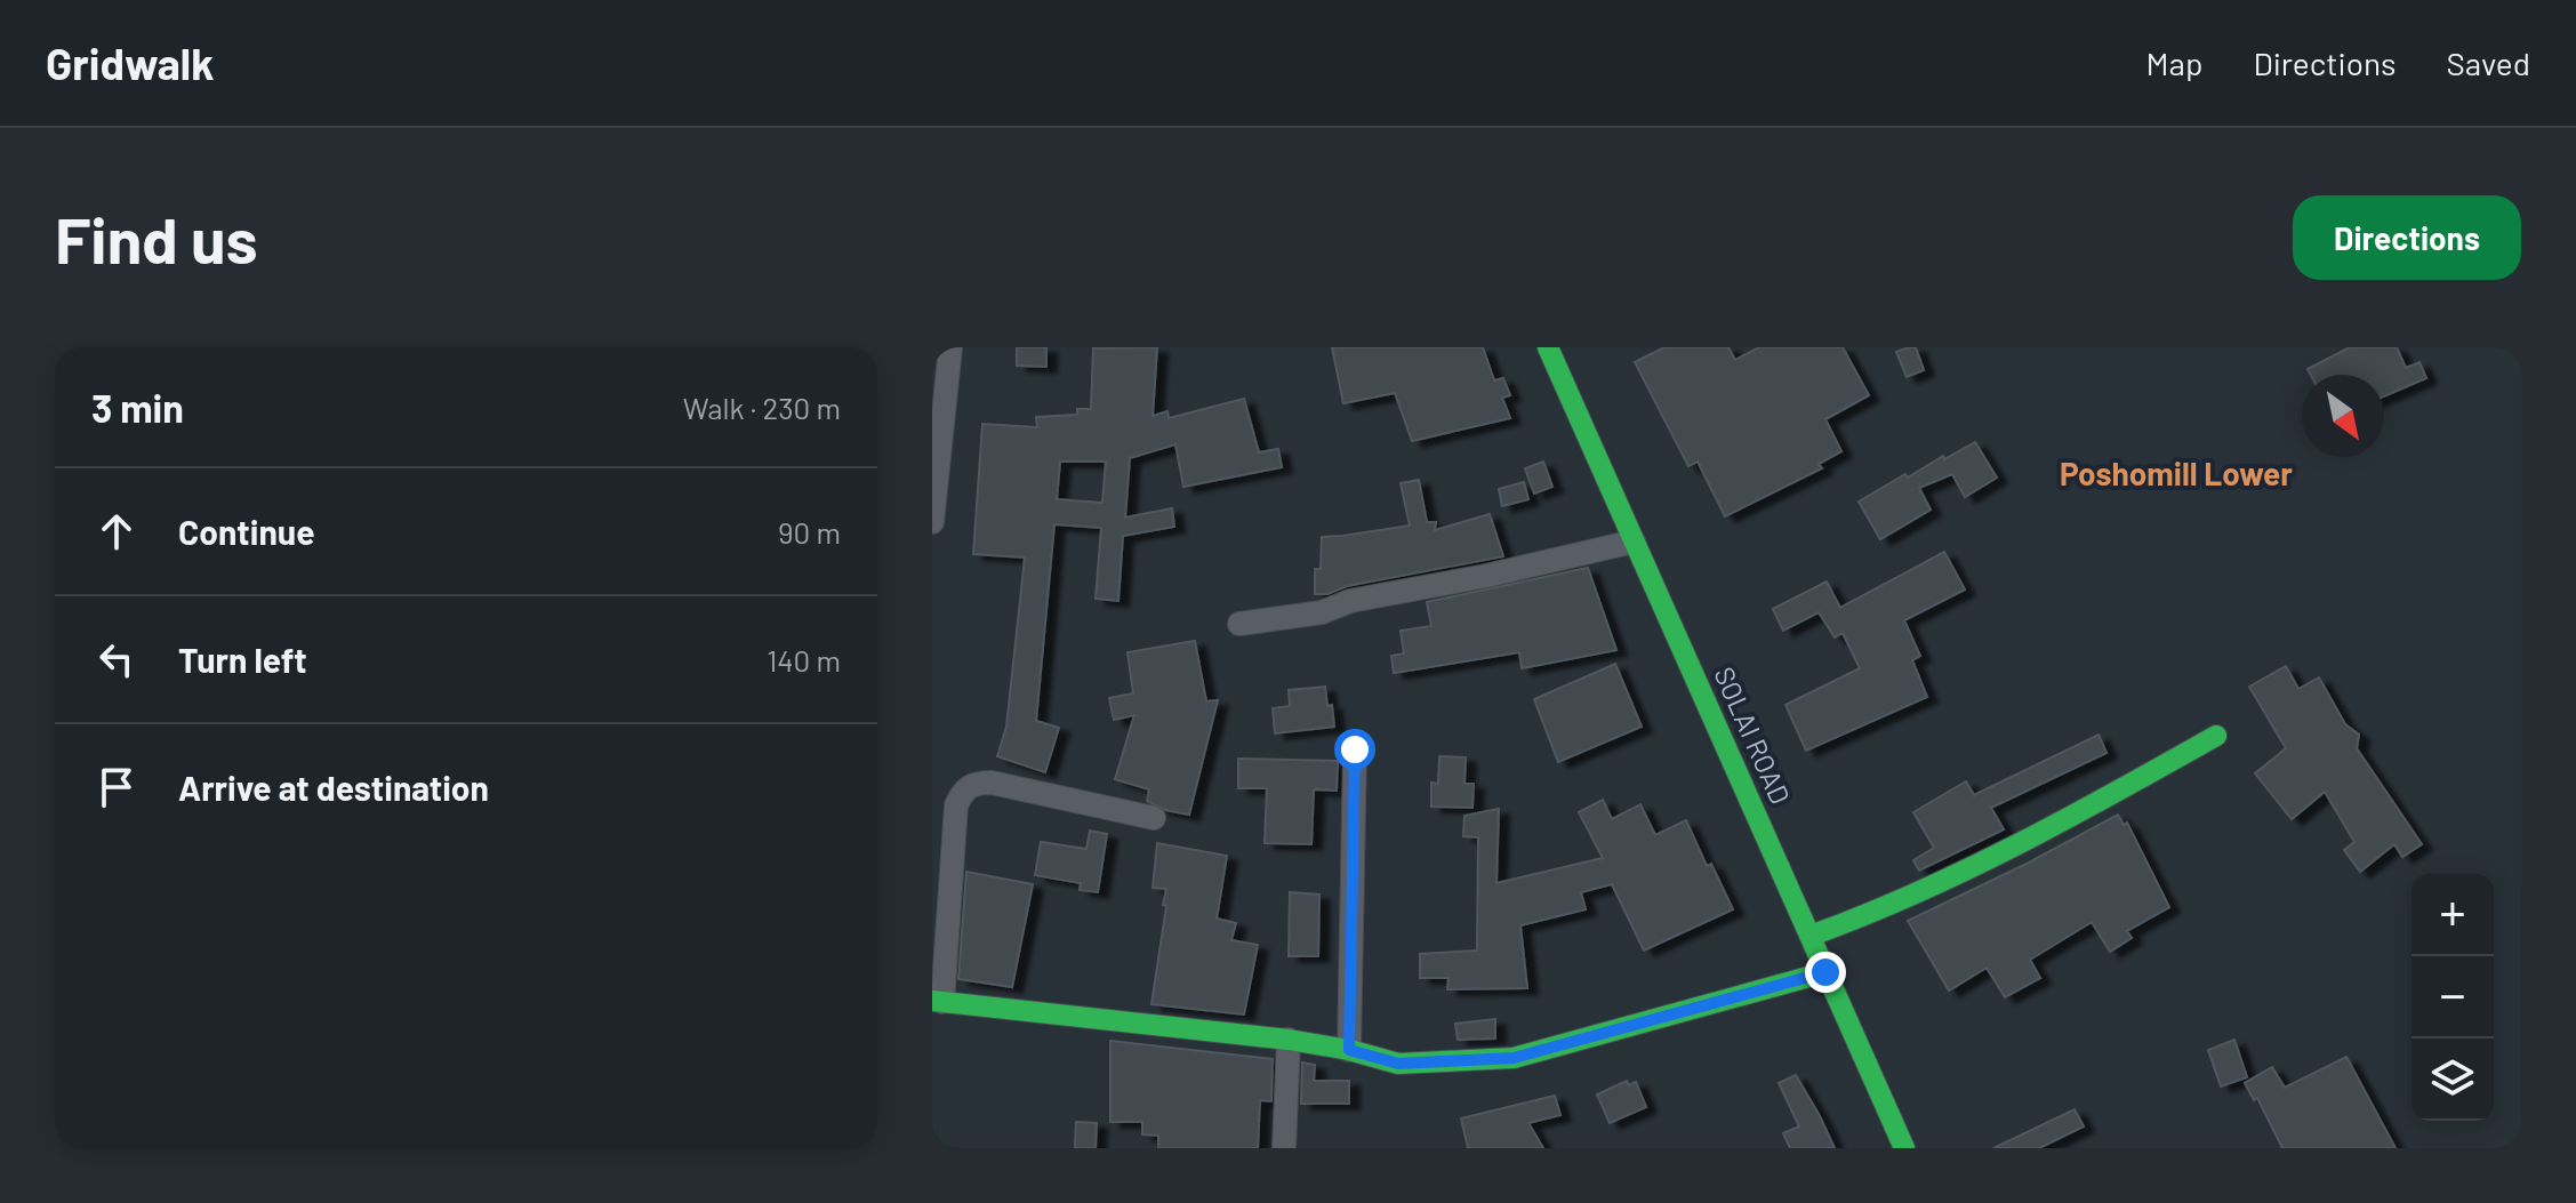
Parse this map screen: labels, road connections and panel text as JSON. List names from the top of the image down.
{
  "streets": {
    "main road": ["SOLAI ROAD"]
  },
  "districts": ["Poshomill Lower"],
  "north": "bottom right",
  "page": {
    "header": "Gridwalk",
    "nav": ["Map", "Directions", "Saved"],
    "buttons": "Directions",
    "title": "Find us",
    "heading": ["3 min", "Walk · 230 m"],
    "list": [
      ["Continue", "90 m"],
      ["Turn left", "140 m"],
      "Arrive at destination"
    ],
    "map_buttons": ["+", "−"]
  }
}
